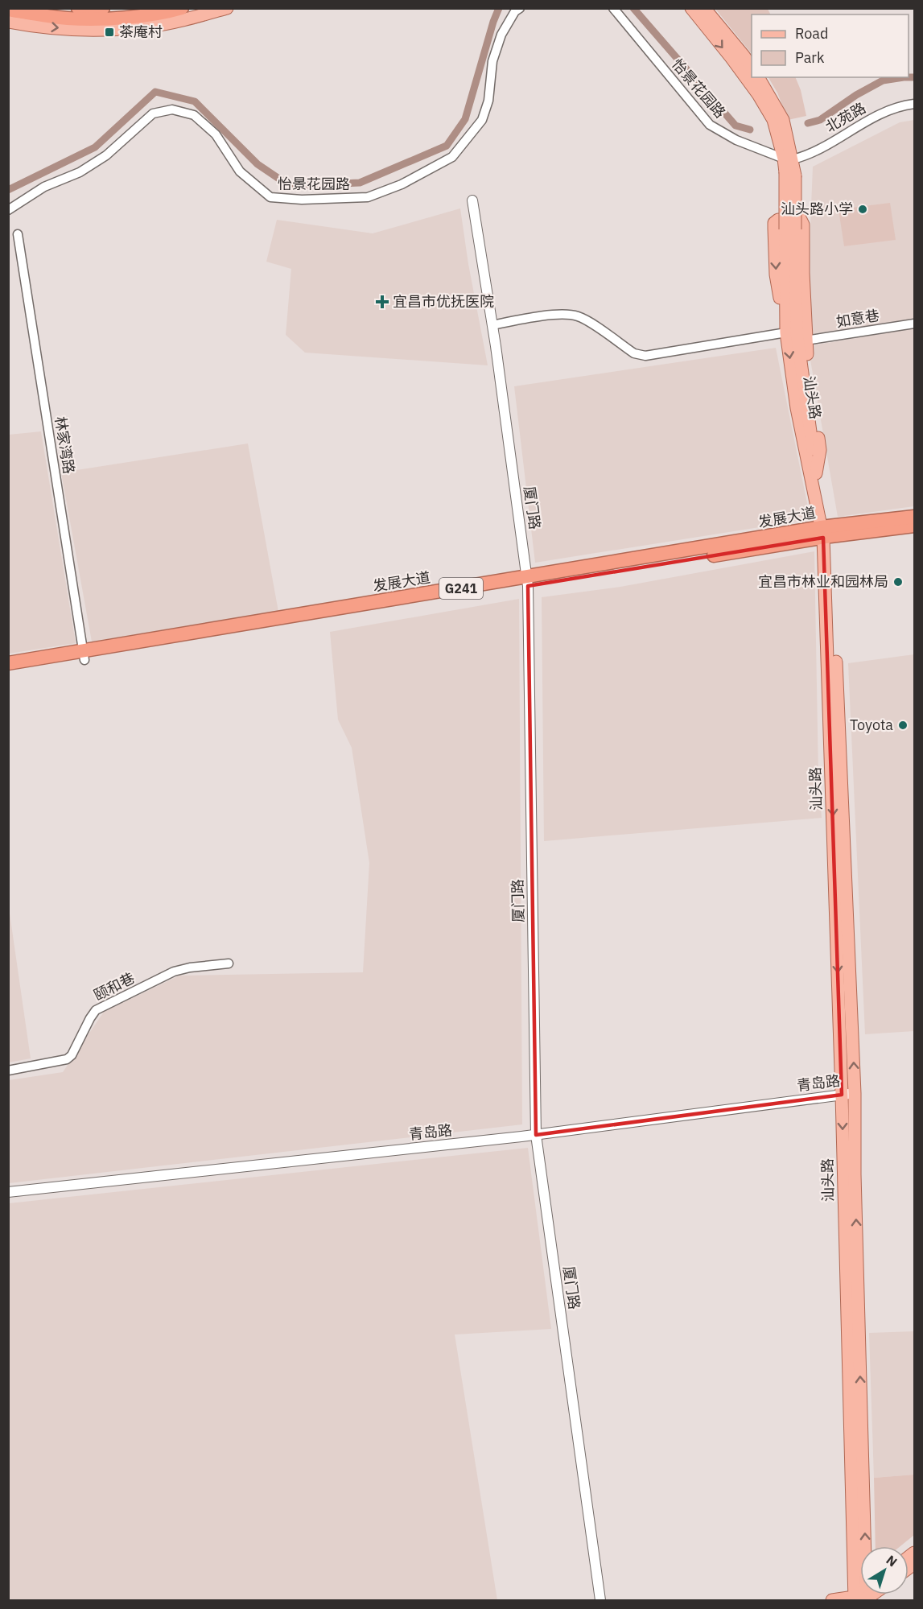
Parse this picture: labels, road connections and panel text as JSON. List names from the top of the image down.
{
  "streets": {
    "highway": ["发展大道", "G241"],
    "main road": ["汕头路"],
    "street": [
      "怡景花园路",
      "北苑路",
      "如意巷",
      "林家湾路",
      "厦门路",
      "颐和巷",
      "青岛路"
    ]
  },
  "crossings": [
    ["怡景花园路", "北苑路"],
    ["怡景花园路", "汕头路"],
    ["北苑路", "汕头路"],
    ["汕头路", "发展大道"],
    ["汕头路", "青岛路"],
    ["林家湾路", "发展大道"],
    ["厦门路", "发展大道"],
    ["厦门路", "青岛路"]
  ],
  "places": {
    "transit": ["茶庵村"],
    "other": ["汕头路小学", "宜昌市林业和园林局", "Toyota"],
    "health": ["宜昌市优抚医院"]
  },
  "legend": ["Road", "Park"],
  "north": "top right"
}
